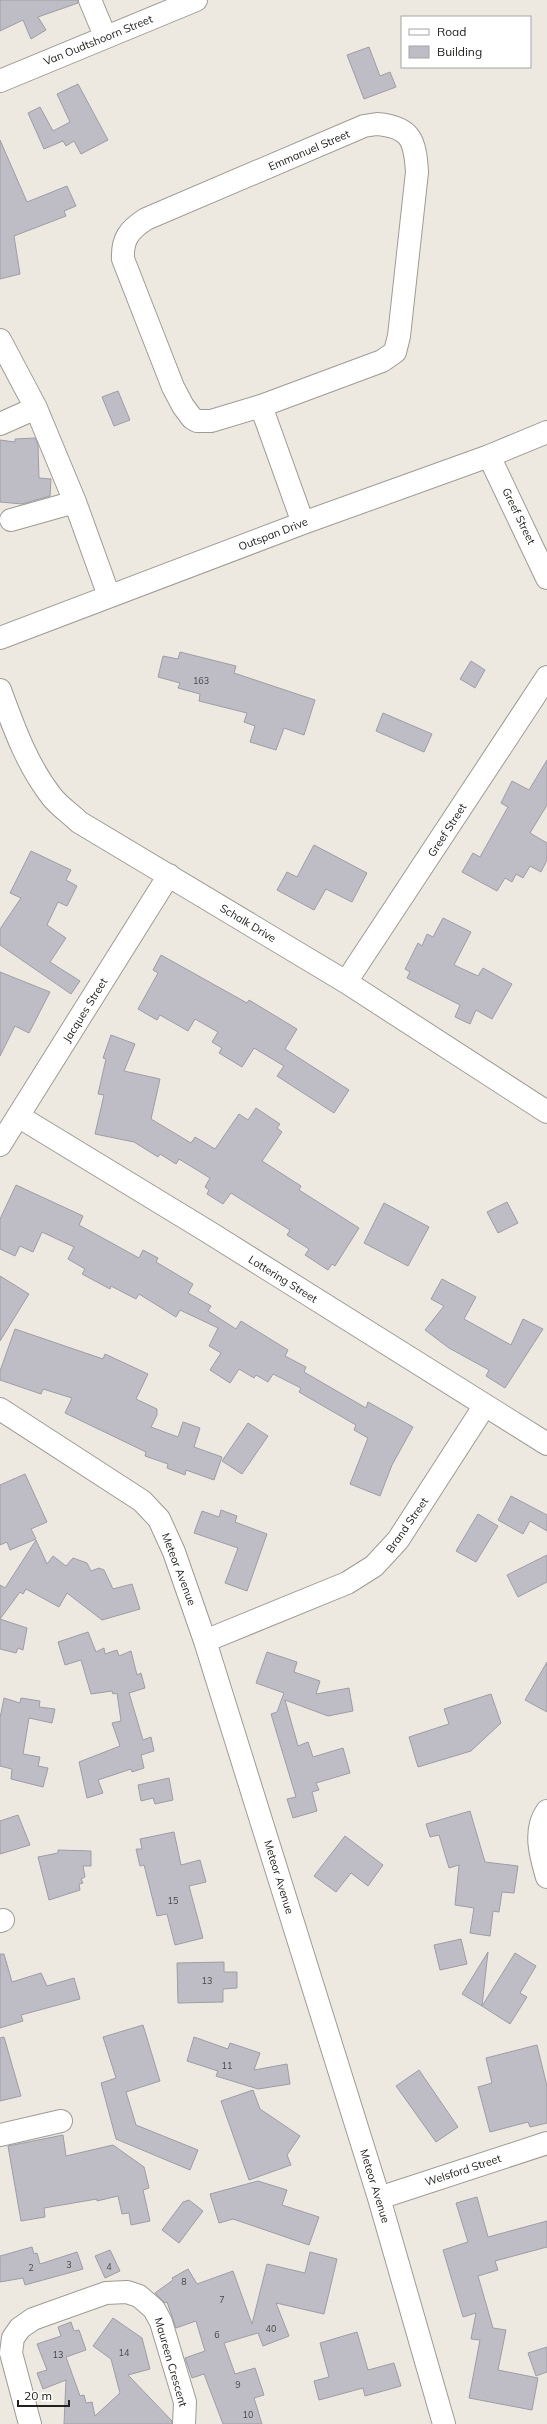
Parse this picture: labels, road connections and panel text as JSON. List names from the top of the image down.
{
  "streets": {
    "street": [
      "Van Oudtshoorn Street",
      "Emmanuel Street",
      "Greef Street",
      "Outspan Drive",
      "Schalk Drive",
      "Jacques Street",
      "Lottering Street",
      "Brand Street",
      "Meteor Avenue",
      "Welsford Street",
      "Maureen Crescent"
    ]
  },
  "crossings": [
    ["Greef Street", "Outspan Drive"],
    ["Greef Street", "Schalk Drive"],
    ["Schalk Drive", "Jacques Street"],
    ["Jacques Street", "Lottering Street"],
    ["Lottering Street", "Brand Street"],
    ["Brand Street", "Meteor Avenue"],
    ["Meteor Avenue", "Welsford Street"]
  ],
  "house_numbers": [
    "163",
    "15",
    "13",
    "11",
    "3",
    "4",
    "2",
    "8",
    "7",
    "40",
    "6",
    "14",
    "13",
    "9",
    "10"
  ],
  "legend": ["Road", "Building"],
  "scale_bar": "20 m"
}
